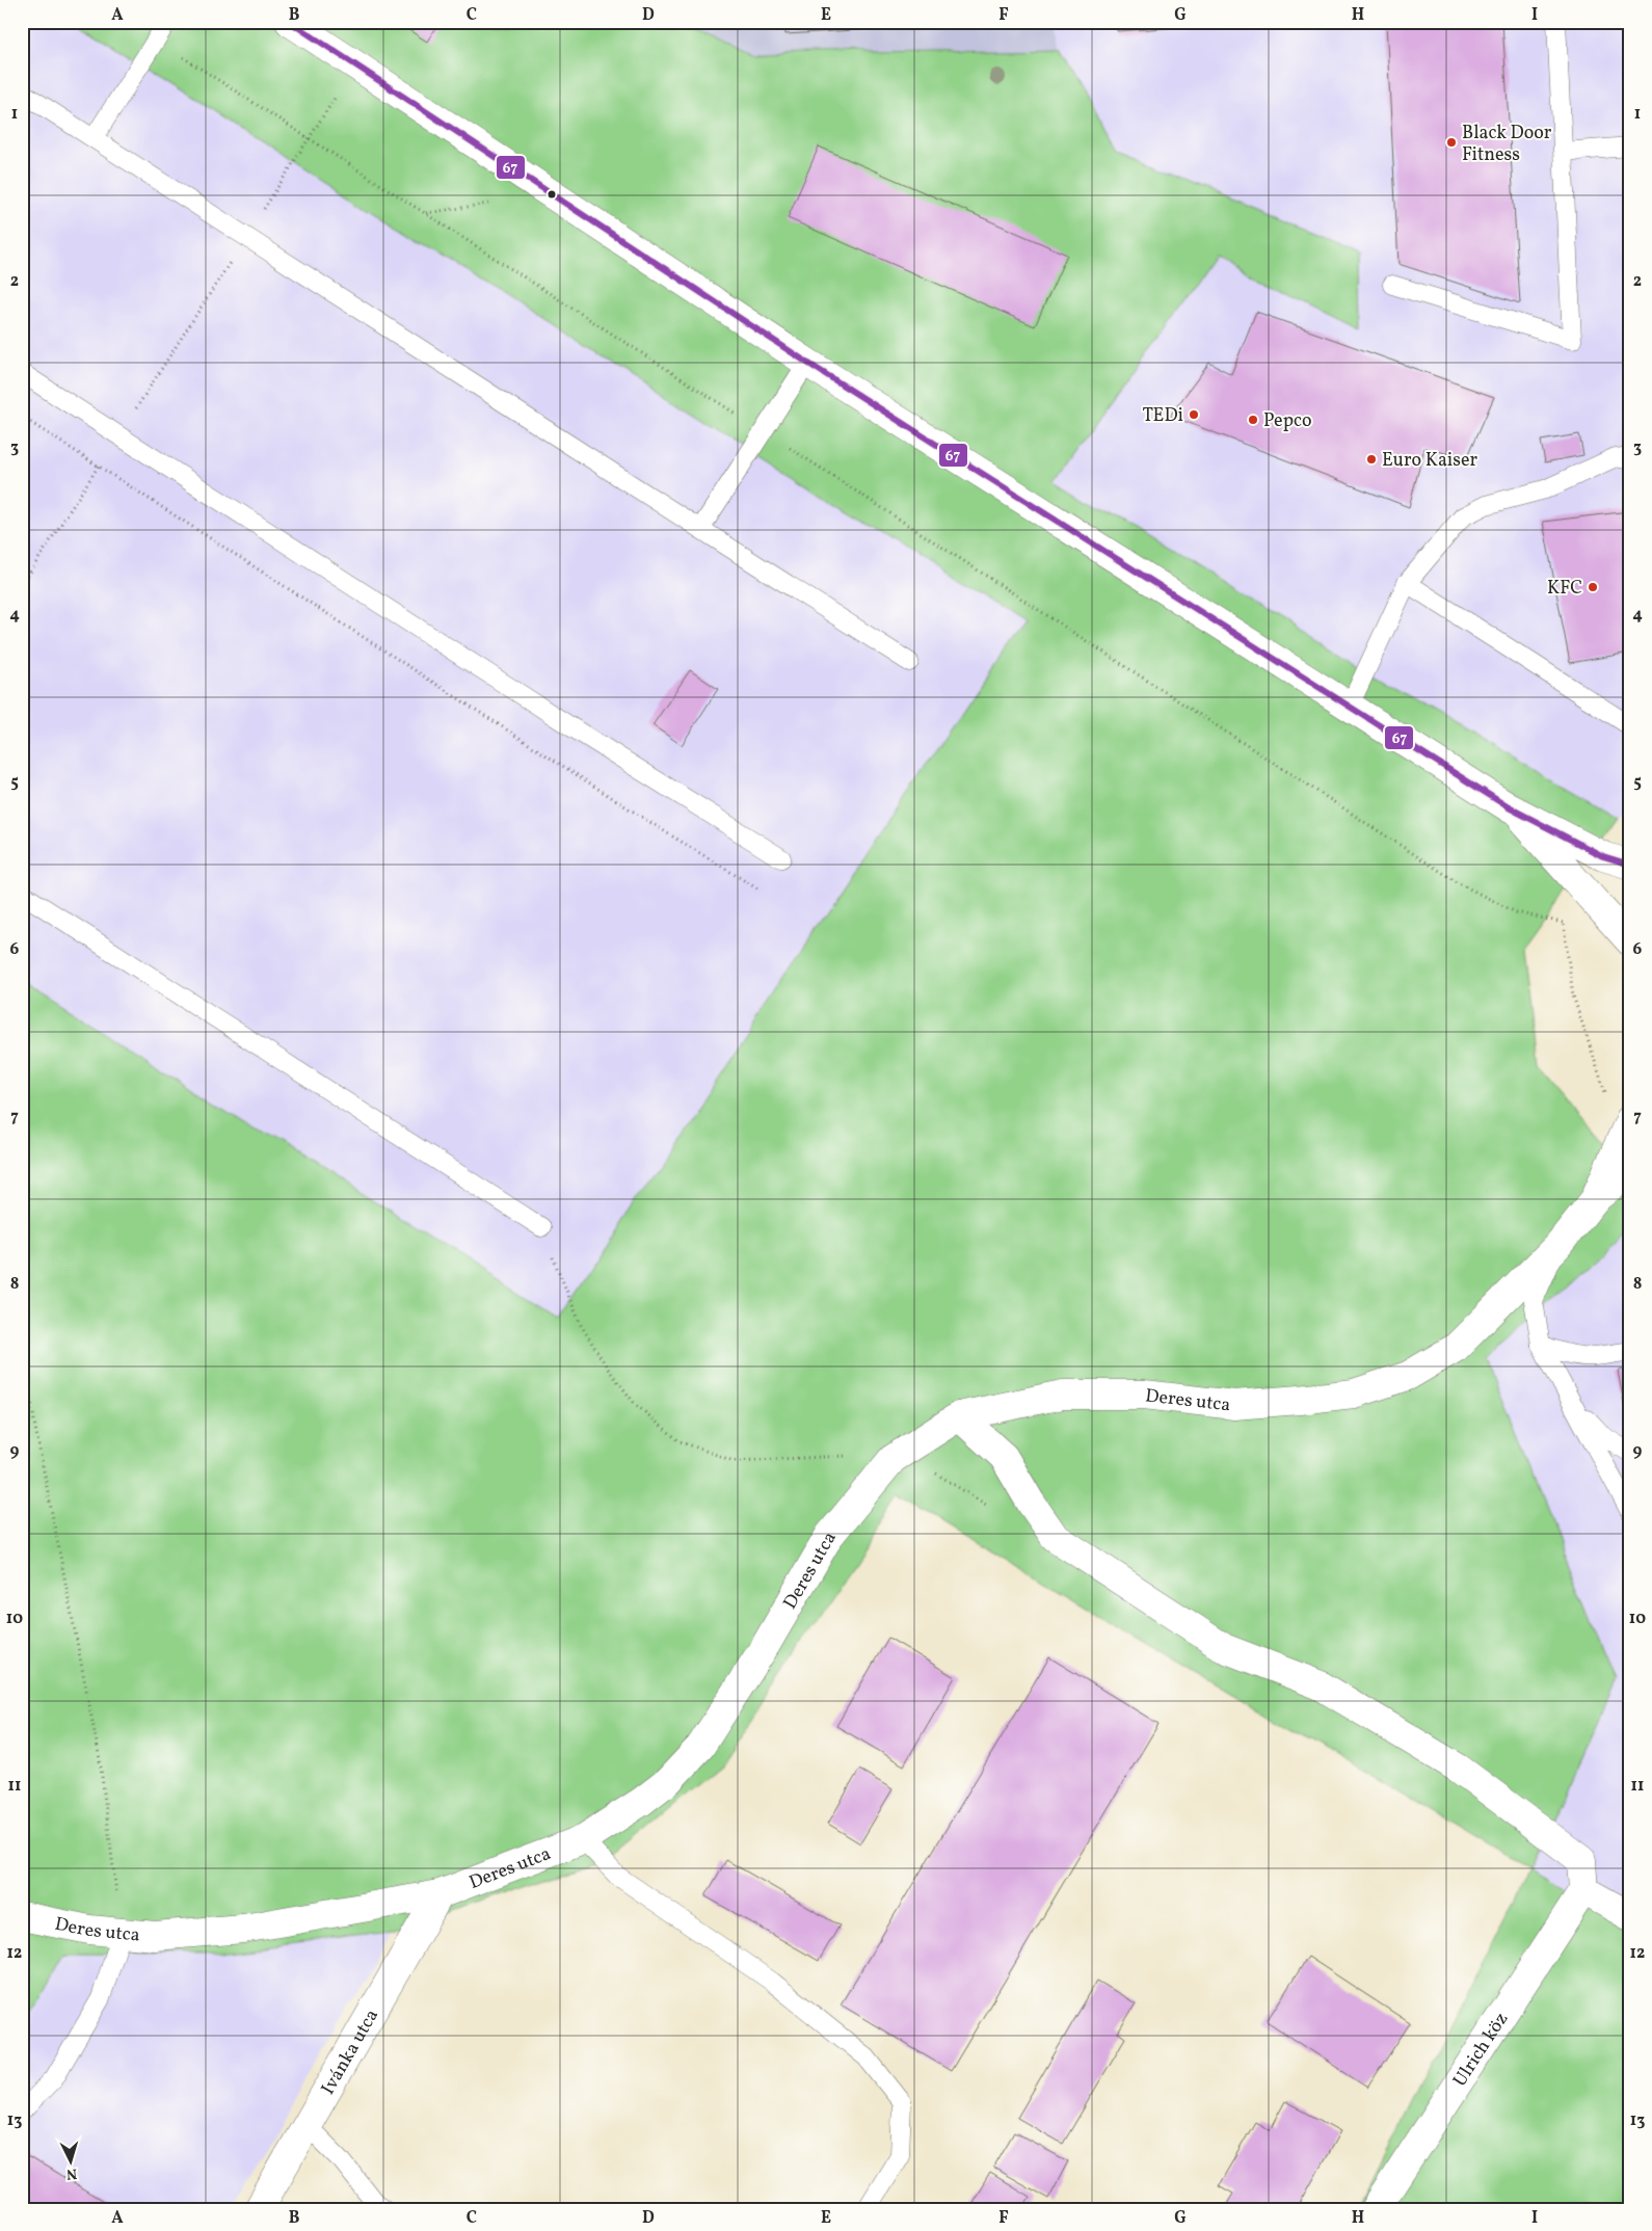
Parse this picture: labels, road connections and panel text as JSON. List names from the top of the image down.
{
  "streets": {
    "street": ["Deres utca", "Ulrich köz", "Ivánka utca"]
  },
  "crossings": [
    ["Deres utca", "Ivánka utca"]
  ],
  "places": [
    "Black Door Fitness",
    "TEDi",
    "Pepco",
    "Euro Kaiser",
    "KFC"
  ],
  "lines": ["transit line 67"],
  "north": "bottom",
  "grid": {
    "columns": [
      "A",
      "B",
      "C",
      "D",
      "E",
      "F",
      "G",
      "H",
      "I"
    ],
    "rows": [
      "1",
      "2",
      "3",
      "4",
      "5",
      "6",
      "7",
      "8",
      "9",
      "10",
      "11",
      "12",
      "13"
    ]
  }
}
